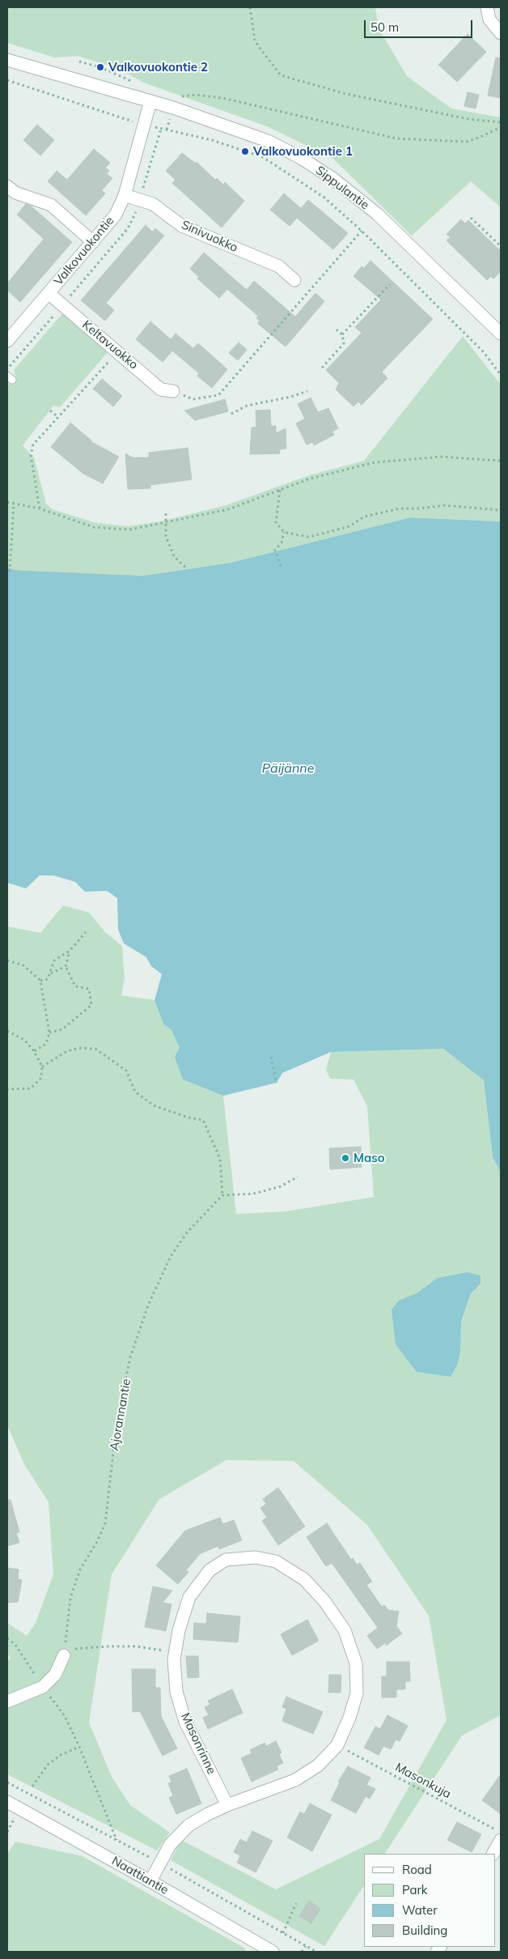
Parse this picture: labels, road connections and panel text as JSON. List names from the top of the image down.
{
  "streets": {
    "street": [
      "Sippulantie",
      "Sinivuokko",
      "Valkovuokontie",
      "Keltavuokko",
      "Masonrinne",
      "Naattiantie"
    ],
    "path": ["Ajorannantie", "Masonkuja"]
  },
  "crossings": [
    ["Sippulantie", "Valkovuokontie"],
    ["Sinivuokko", "Valkovuokontie"],
    ["Valkovuokontie", "Keltavuokko"],
    ["Masonrinne", "Masonkuja"],
    ["Masonrinne", "Naattiantie"]
  ],
  "water": ["Päijänne"],
  "places": ["Valkovuokontie 2", "Valkovuokontie 1", "Maso"],
  "legend": [
    "Road",
    "Park",
    "Water",
    "Building"
  ],
  "scale_bar": "50 m"
}
